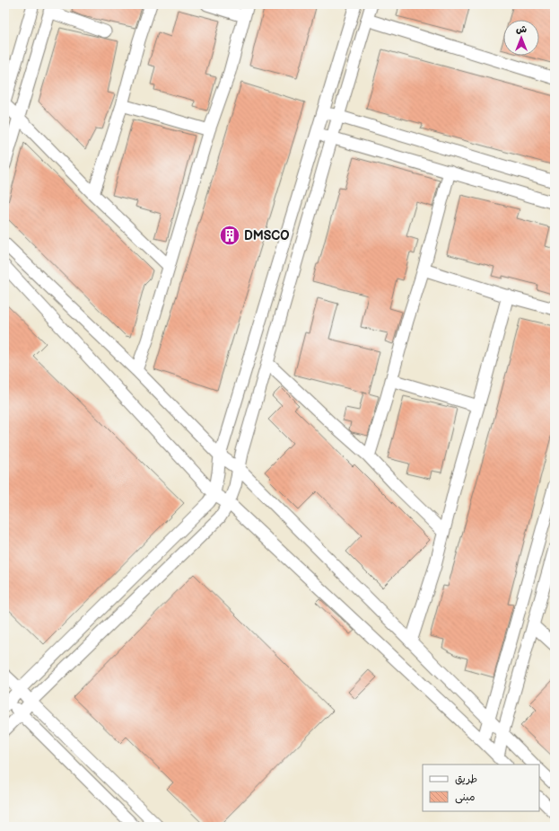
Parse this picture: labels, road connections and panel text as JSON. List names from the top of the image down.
{
  "places": {
    "building": ["DMSCO"]
  },
  "legend": ["طريق", "مبنى"],
  "north": "top"
}
